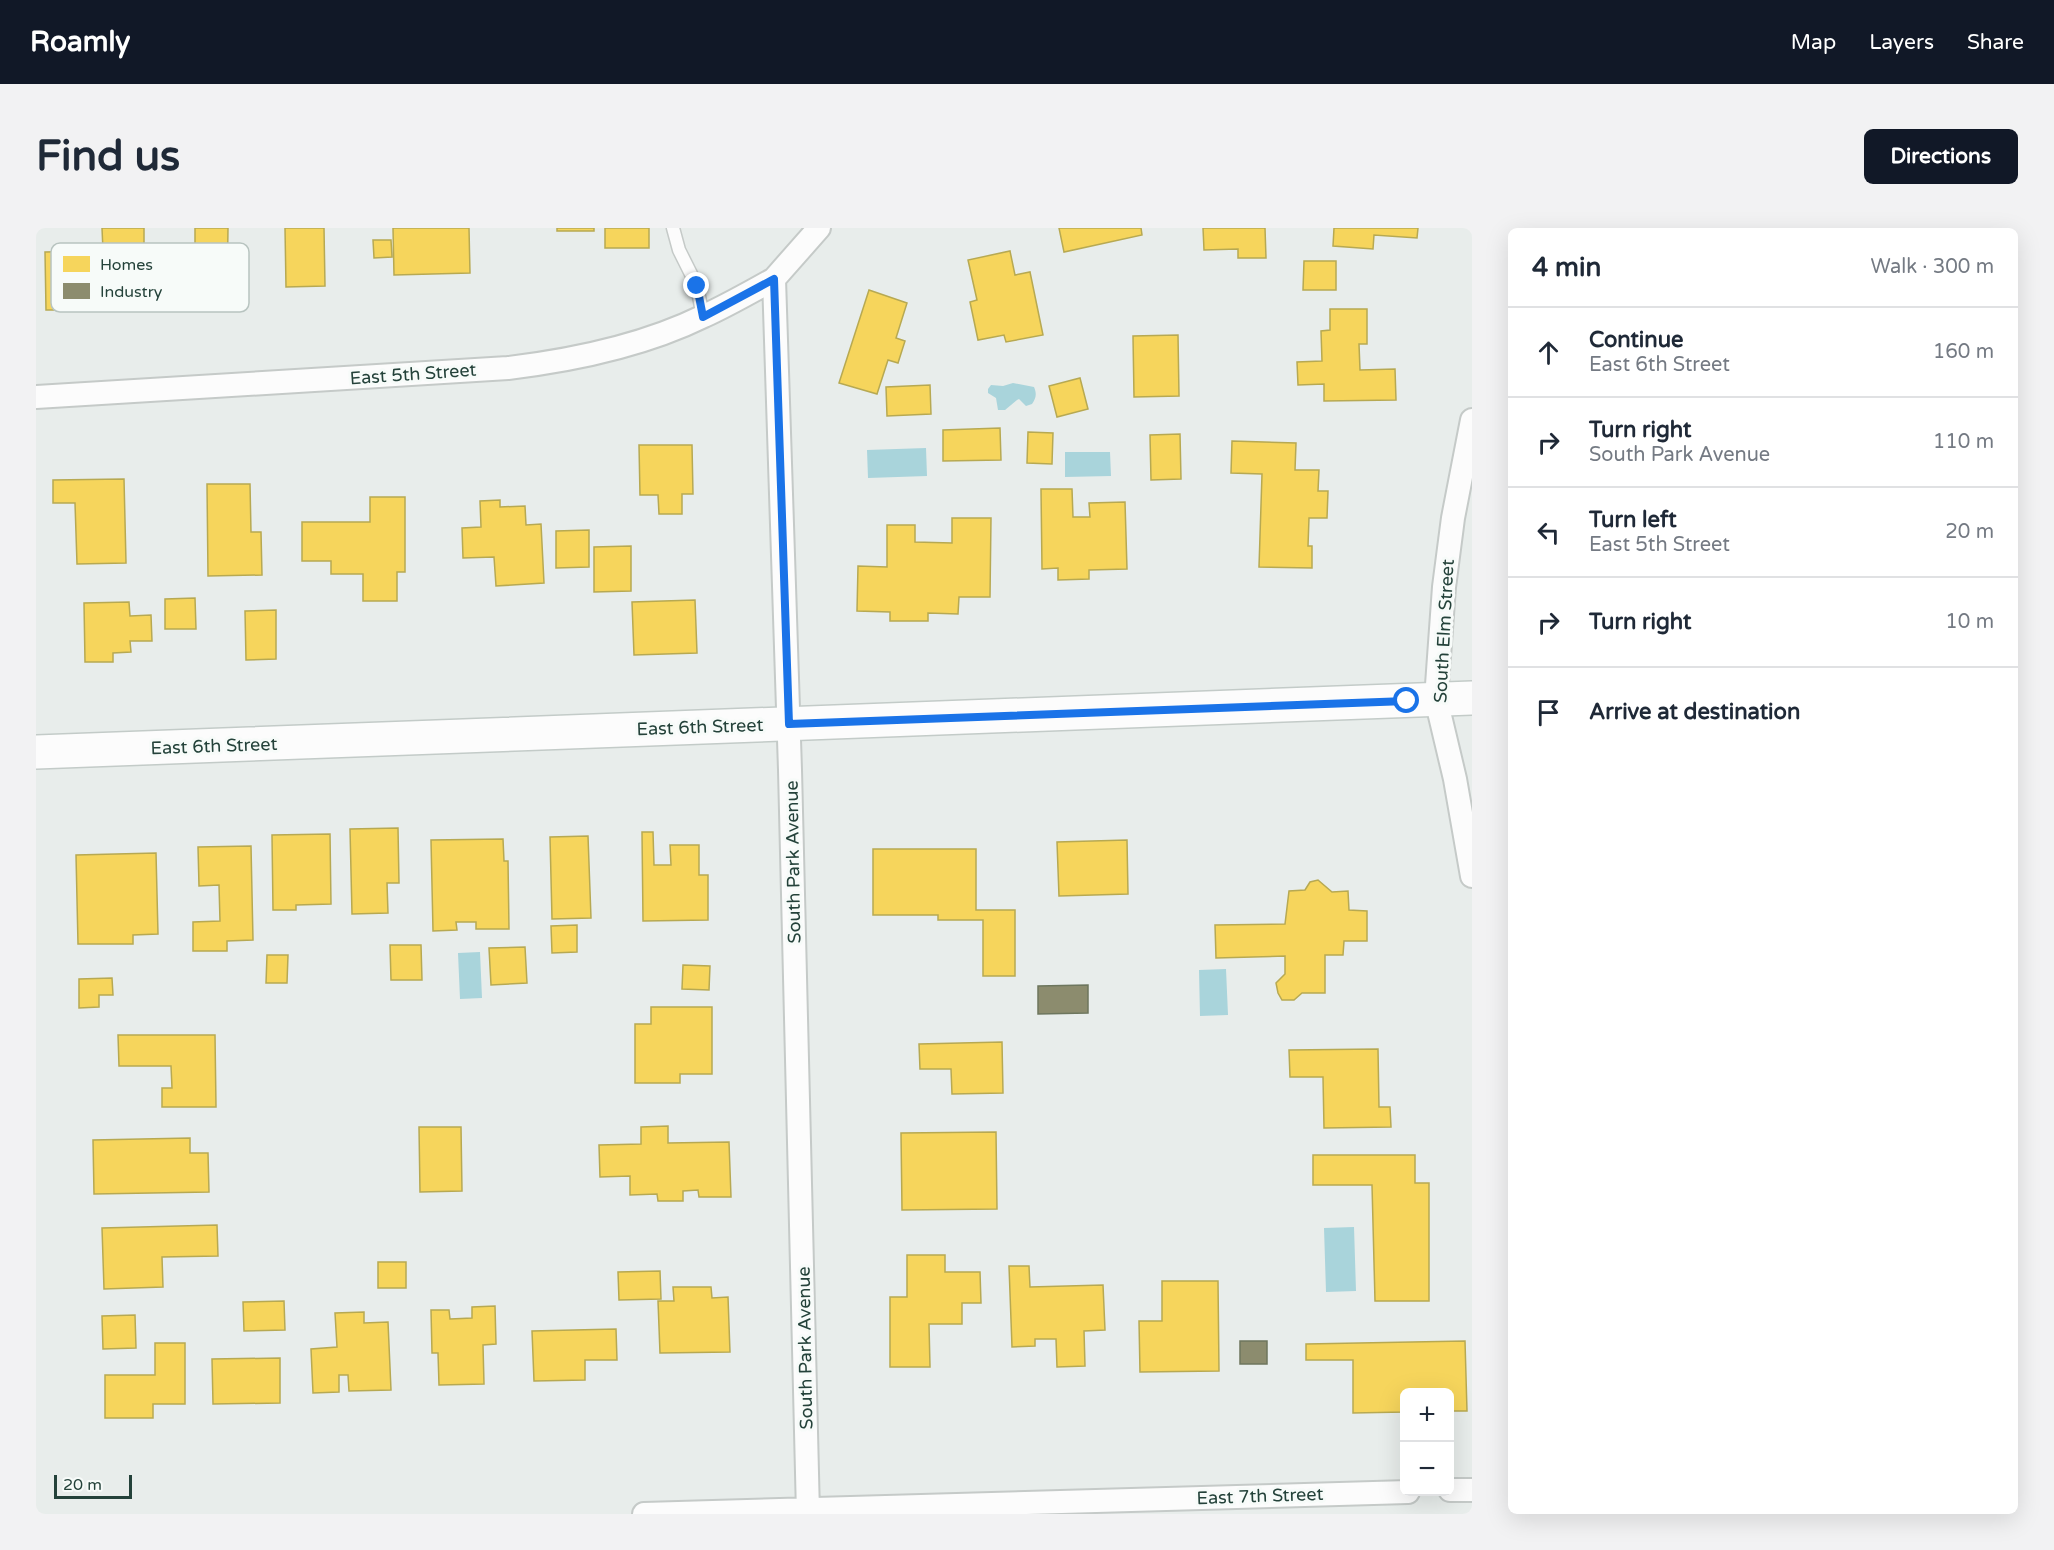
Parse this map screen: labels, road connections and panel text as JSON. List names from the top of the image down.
{
  "streets": {
    "street": [
      "East 5th Street",
      "South Elm Street",
      "East 6th Street",
      "South Park Avenue",
      "East 7th Street"
    ]
  },
  "crossings": [
    ["East 5th Street", "South Park Avenue"],
    ["South Elm Street", "East 6th Street"],
    ["East 6th Street", "South Park Avenue"],
    ["South Park Avenue", "East 7th Street"]
  ],
  "legend": ["Homes", "Industry"],
  "scale_bar": "20 m",
  "page": {
    "header": "Roamly",
    "nav": ["Map", "Layers", "Share"],
    "buttons": "Directions",
    "title": "Find us",
    "heading": ["4 min", "Walk · 300 m"],
    "list": [
      ["Continue", "East 6th Street", "160 m"],
      ["Turn right", "South Park Avenue", "110 m"],
      ["Turn left", "East 5th Street", "20 m"],
      ["Turn right", "10 m"],
      "Arrive at destination"
    ],
    "map_buttons": ["+", "−"],
    "scale": "20 m"
  }
}
